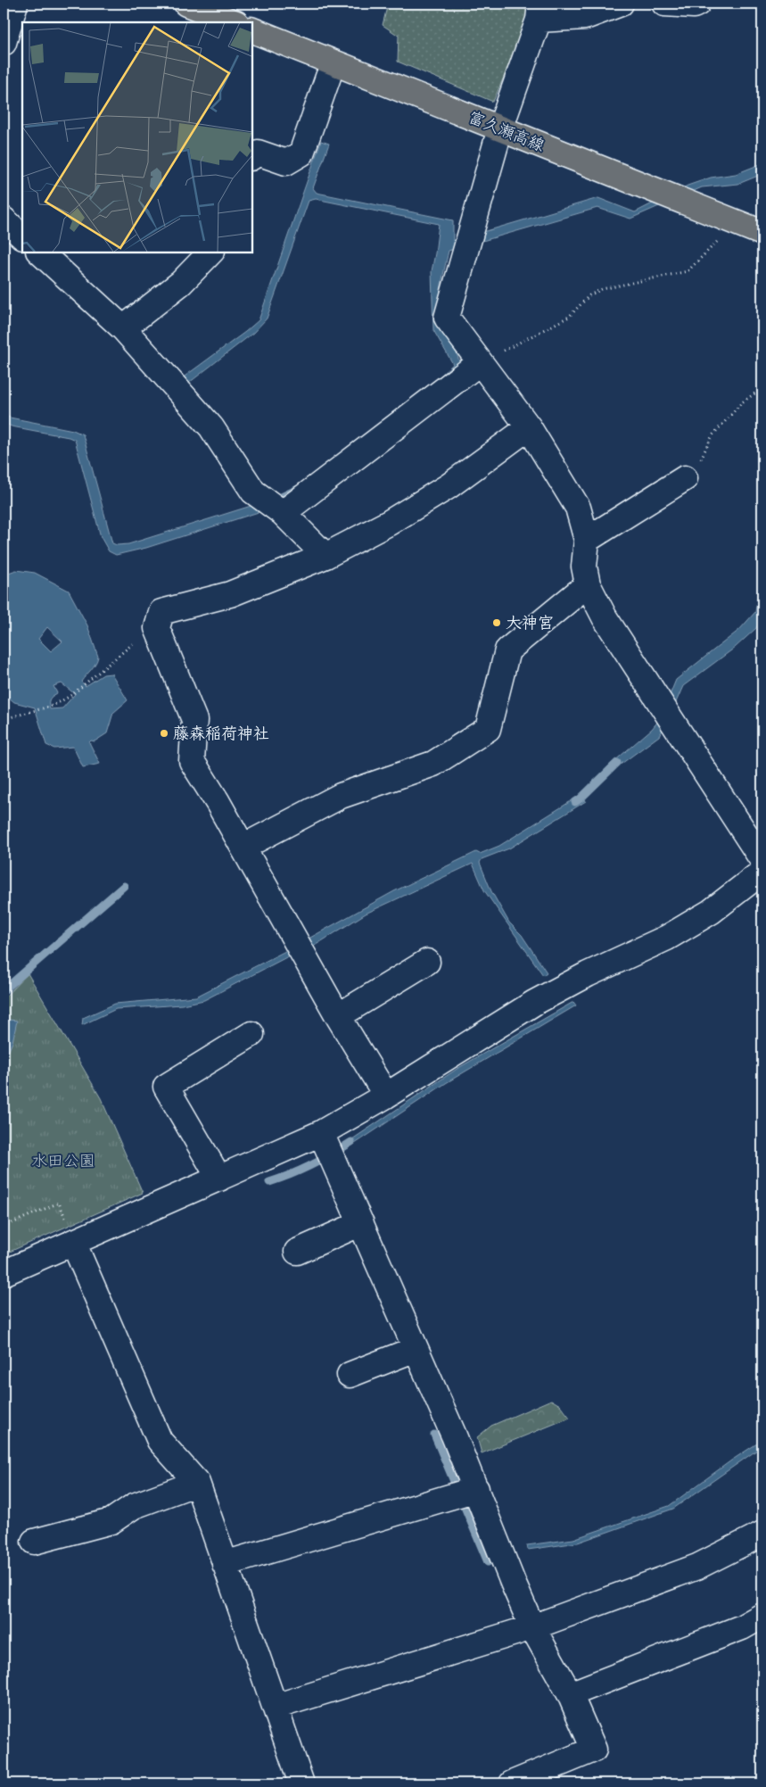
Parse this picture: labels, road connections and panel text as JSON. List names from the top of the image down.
{
  "streets": {
    "main road": ["富久瀬高線"]
  },
  "parks": ["水田公園"],
  "places": ["大神宮", "藤森稲荷神社"]
}
